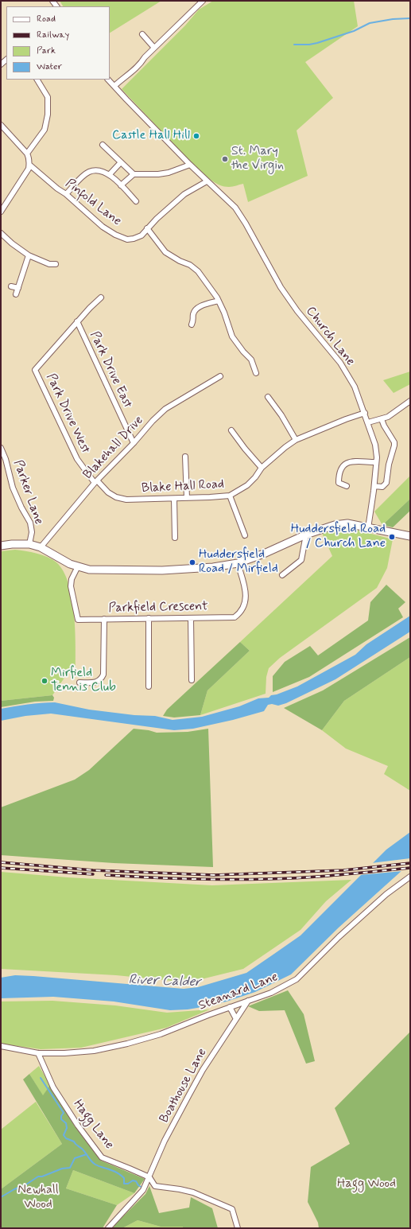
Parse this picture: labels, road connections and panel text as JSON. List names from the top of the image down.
{
  "streets": {
    "street": [
      "Pinfold Lane",
      "Church Lane",
      "Park Drive East",
      "Park Drive West",
      "Blakehall Drive",
      "Blake Hall Road",
      "Parker Lane",
      "Parkfield Crescent",
      "Steanard Lane",
      "Boathouse Lane",
      "Hagg Lane"
    ]
  },
  "crossings": [
    ["Pinfold Lane", "Church Lane"],
    ["Church Lane", "Blake Hall Road"],
    ["Park Drive East", "Park Drive West"],
    ["Park Drive East", "Blakehall Drive"],
    ["Park Drive West", "Blakehall Drive"],
    ["Park Drive West", "Blake Hall Road"],
    ["Blakehall Drive", "Blake Hall Road"],
    ["Steanard Lane", "Boathouse Lane"],
    ["Steanard Lane", "Hagg Lane"],
    ["Boathouse Lane", "Hagg Lane"]
  ],
  "water": ["River Calder"],
  "parks": ["Hagg Wood", "Newhall Wood"],
  "places": [
    "Castle Hall Hill",
    "St. Mary the Virgin",
    "Huddersfield Road / Church Lane",
    "Huddersfield Road / Mirfield",
    "Mirfield Tennis Club"
  ],
  "legend": [
    "Road",
    "Railway",
    "Park",
    "Water"
  ]
}
